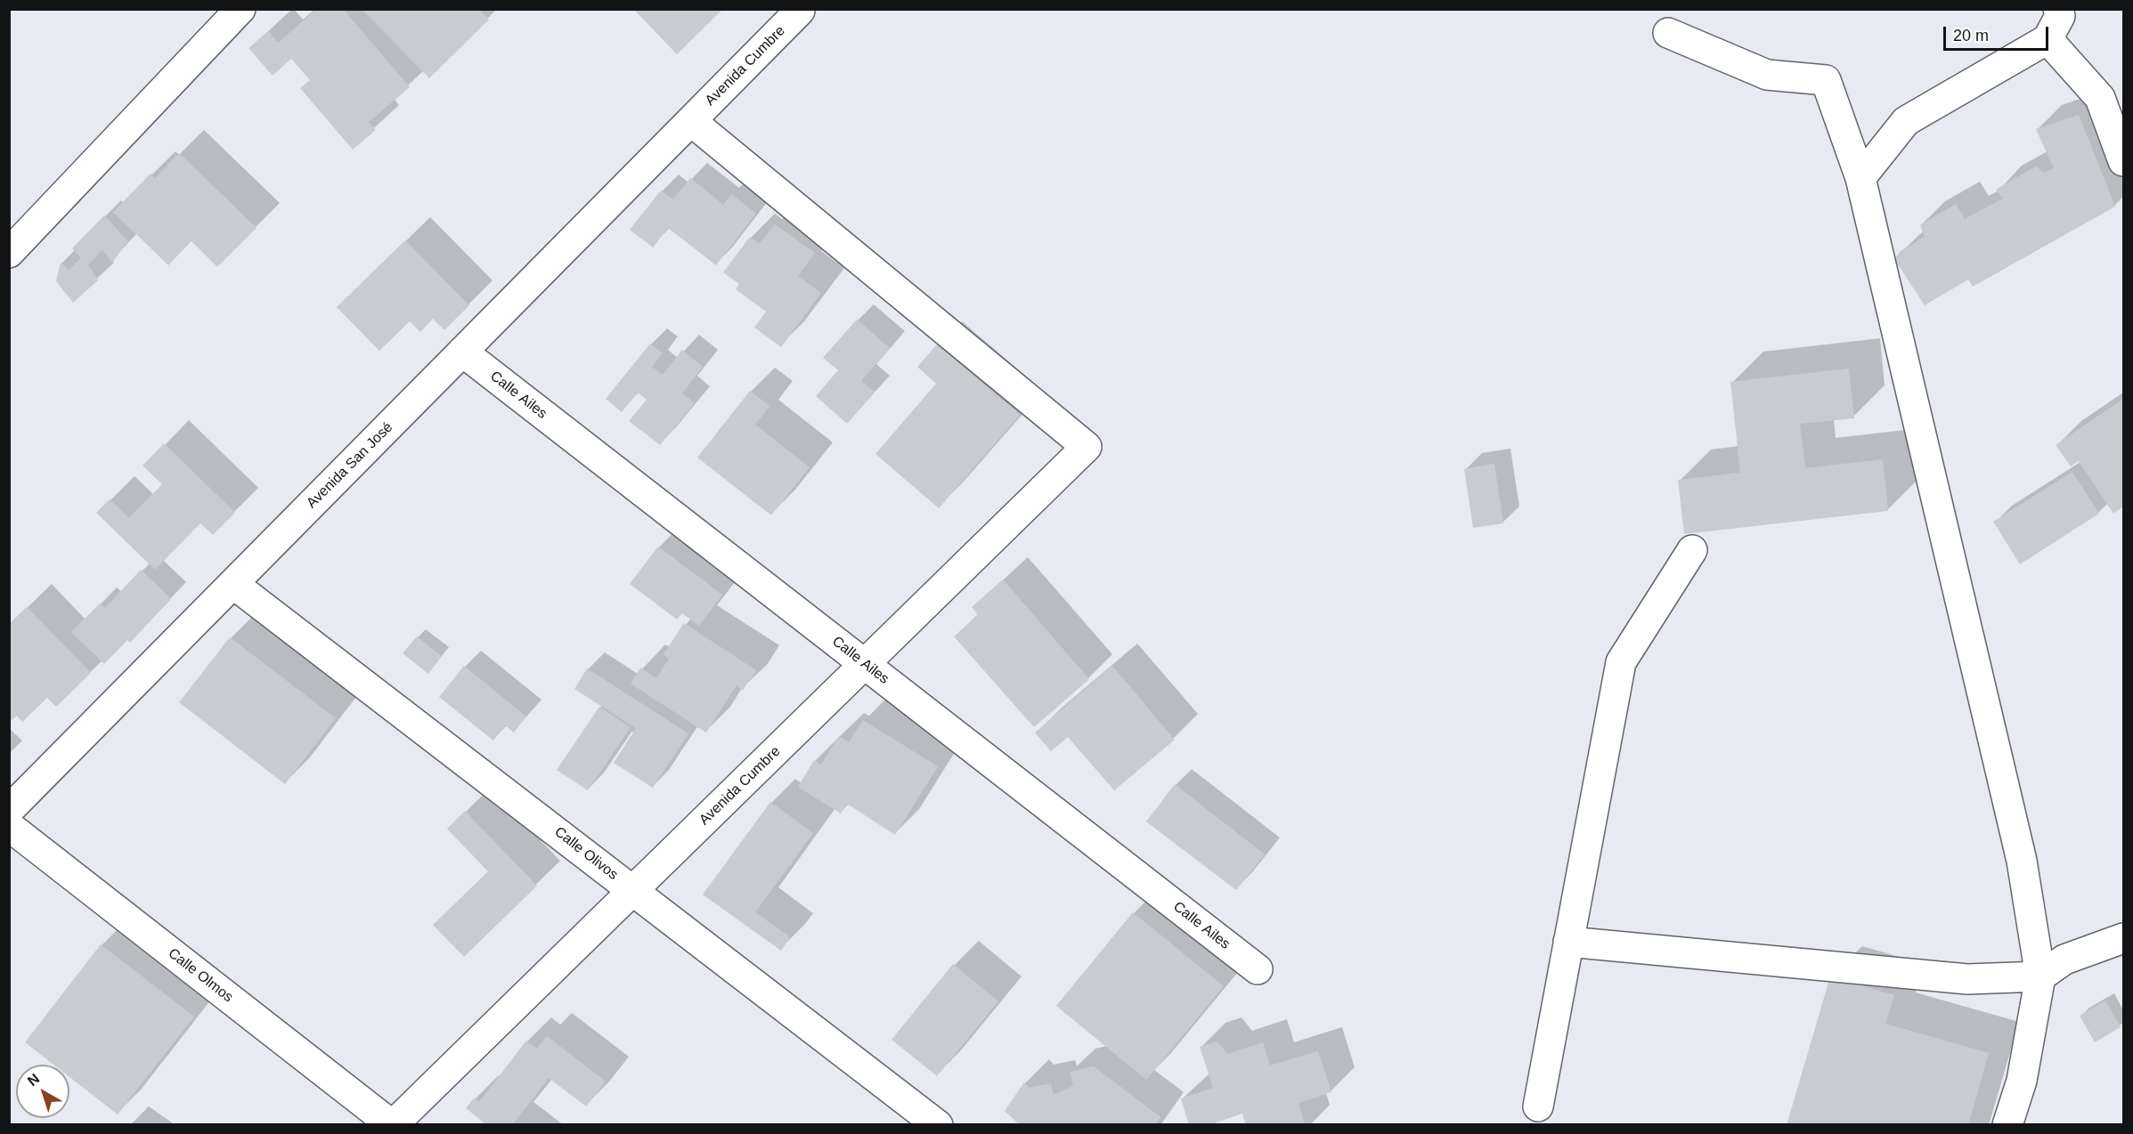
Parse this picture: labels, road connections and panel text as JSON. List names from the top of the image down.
{
  "streets": {
    "street": [
      "Avenida Cumbre",
      "Calle Ailes",
      "Avenida San José",
      "Calle Olivos",
      "Calle Olmos"
    ]
  },
  "crossings": [
    ["Avenida Cumbre", "Calle Ailes"],
    ["Avenida Cumbre", "Avenida San José"],
    ["Avenida Cumbre", "Calle Olivos"],
    ["Avenida Cumbre", "Calle Olmos"],
    ["Calle Ailes", "Avenida San José"],
    ["Avenida San José", "Calle Olivos"]
  ],
  "scale_bar": "20 m",
  "north": "top left"
}
